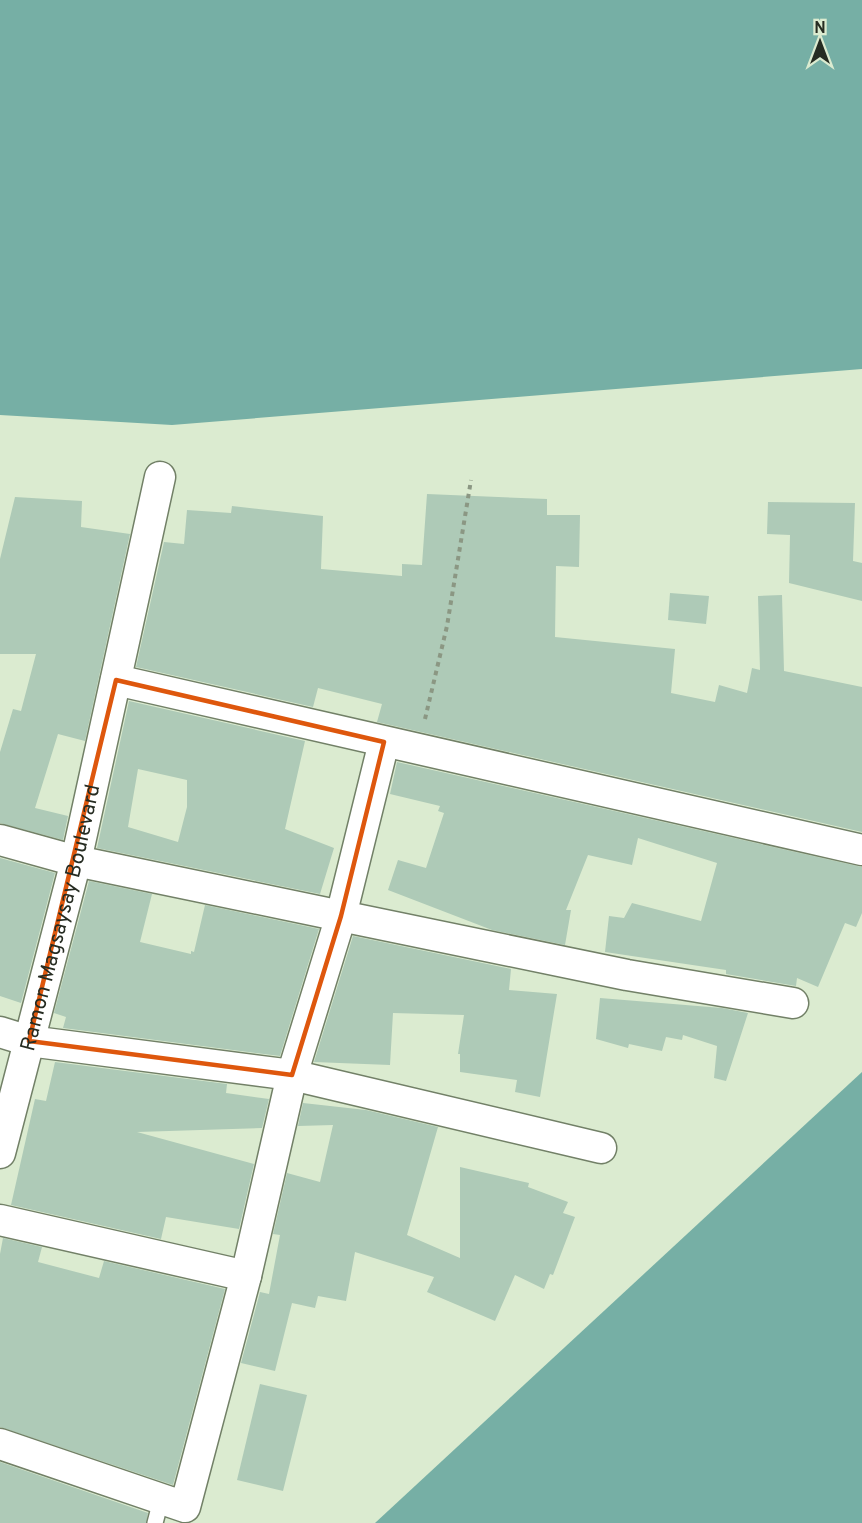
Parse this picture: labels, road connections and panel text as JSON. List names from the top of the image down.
{
  "streets": {
    "street": ["Ramon Magsaysay Boulevard"]
  },
  "north": "top"
}
